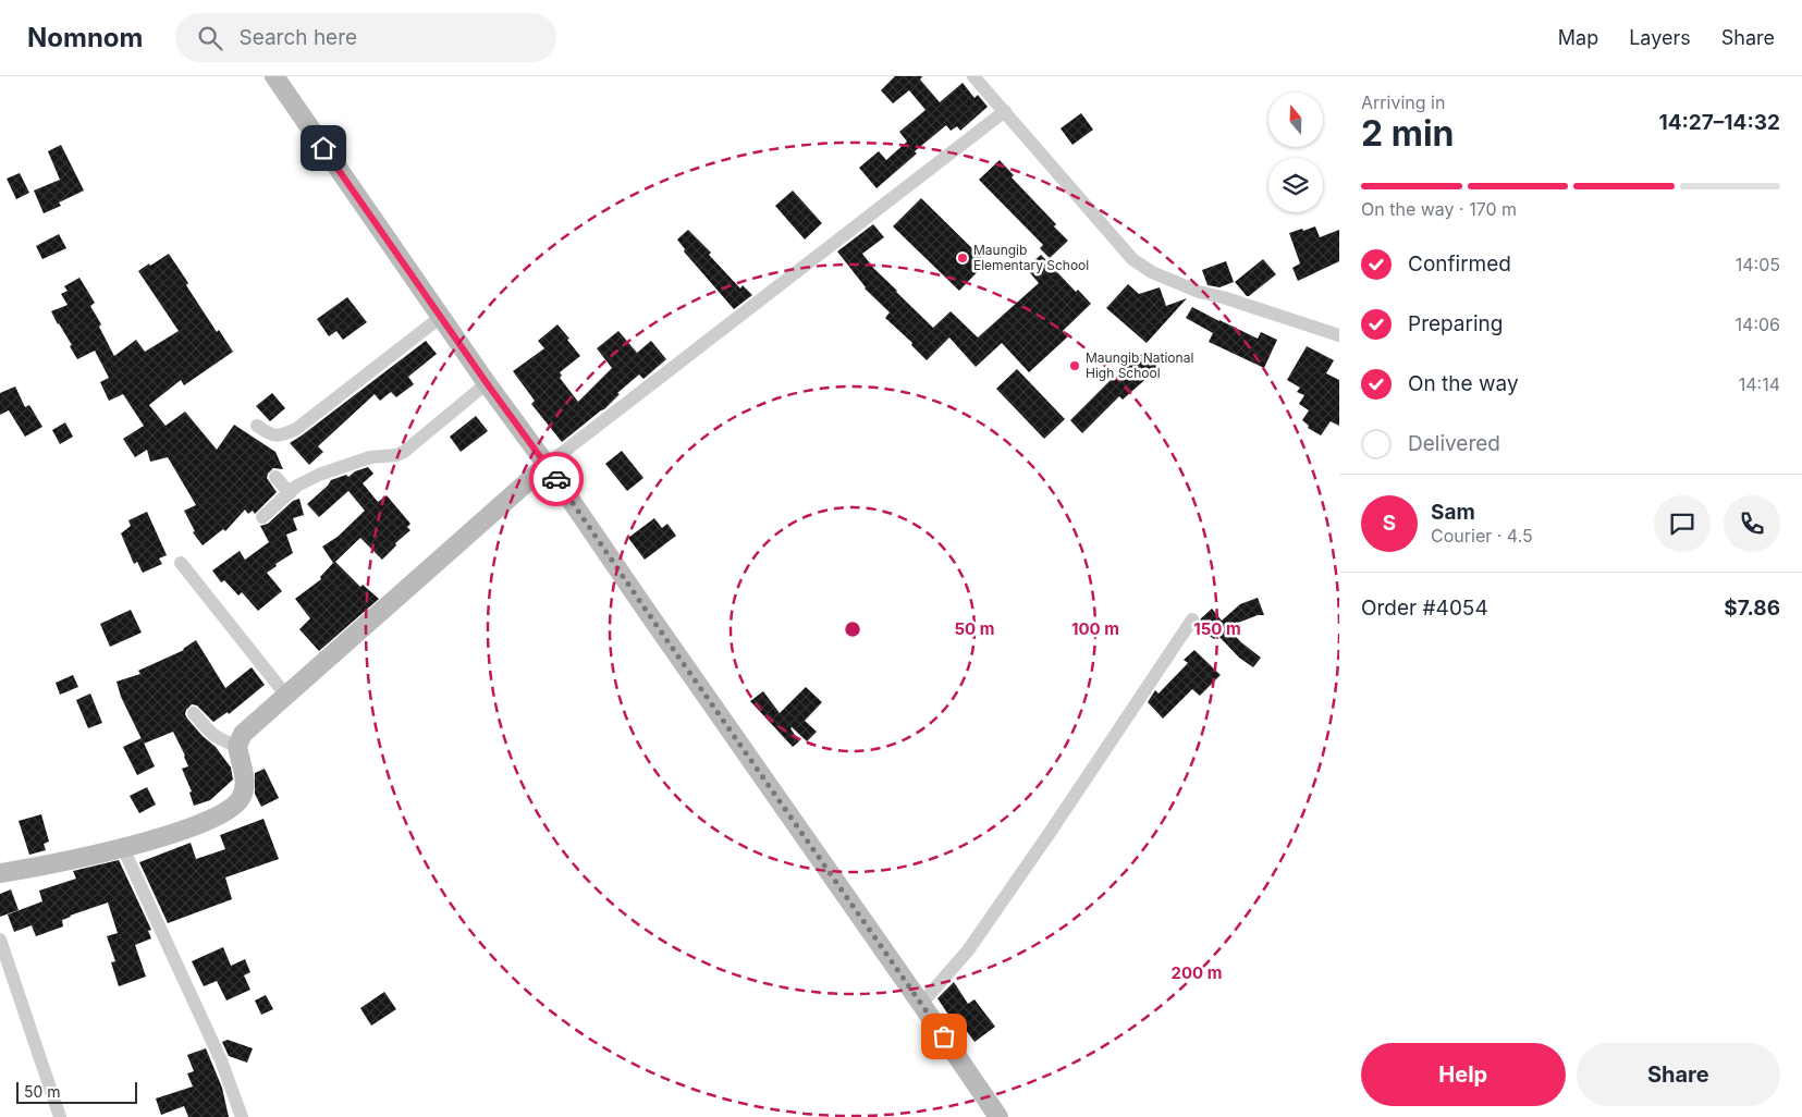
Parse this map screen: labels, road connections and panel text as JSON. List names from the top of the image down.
{
  "places": ["Maungib Elementary School", "Maungib National High School"],
  "scale_bar": "50 m",
  "north": "top",
  "page": {
    "header": "Nomnom",
    "search": "Search here",
    "nav": ["Map", "Layers", "Share"],
    "heading": ["2 min", "Arriving in", "14:27–14:32"],
    "panel": [
      "Sam",
      "Courier · 4.5",
      "Order #4054",
      "$7.86"
    ],
    "bar": "On the way · 170 m",
    "list": [
      ["Confirmed", "14:05"],
      ["Preparing", "14:06"],
      ["On the way", "14:14"],
      "Delivered"
    ],
    "round": "S",
    "buttons": ["Help", "Share"],
    "scale": "50 m"
  },
  "rings": [
    "50 m",
    "100 m",
    "150 m",
    "200 m"
  ]
}
